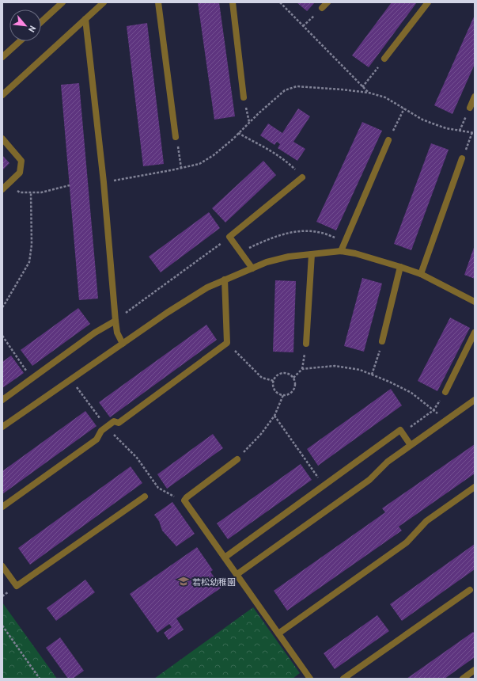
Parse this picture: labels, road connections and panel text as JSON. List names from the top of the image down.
{
  "places": {
    "school or university": ["若松幼稚園"]
  },
  "north": "bottom right"
}
